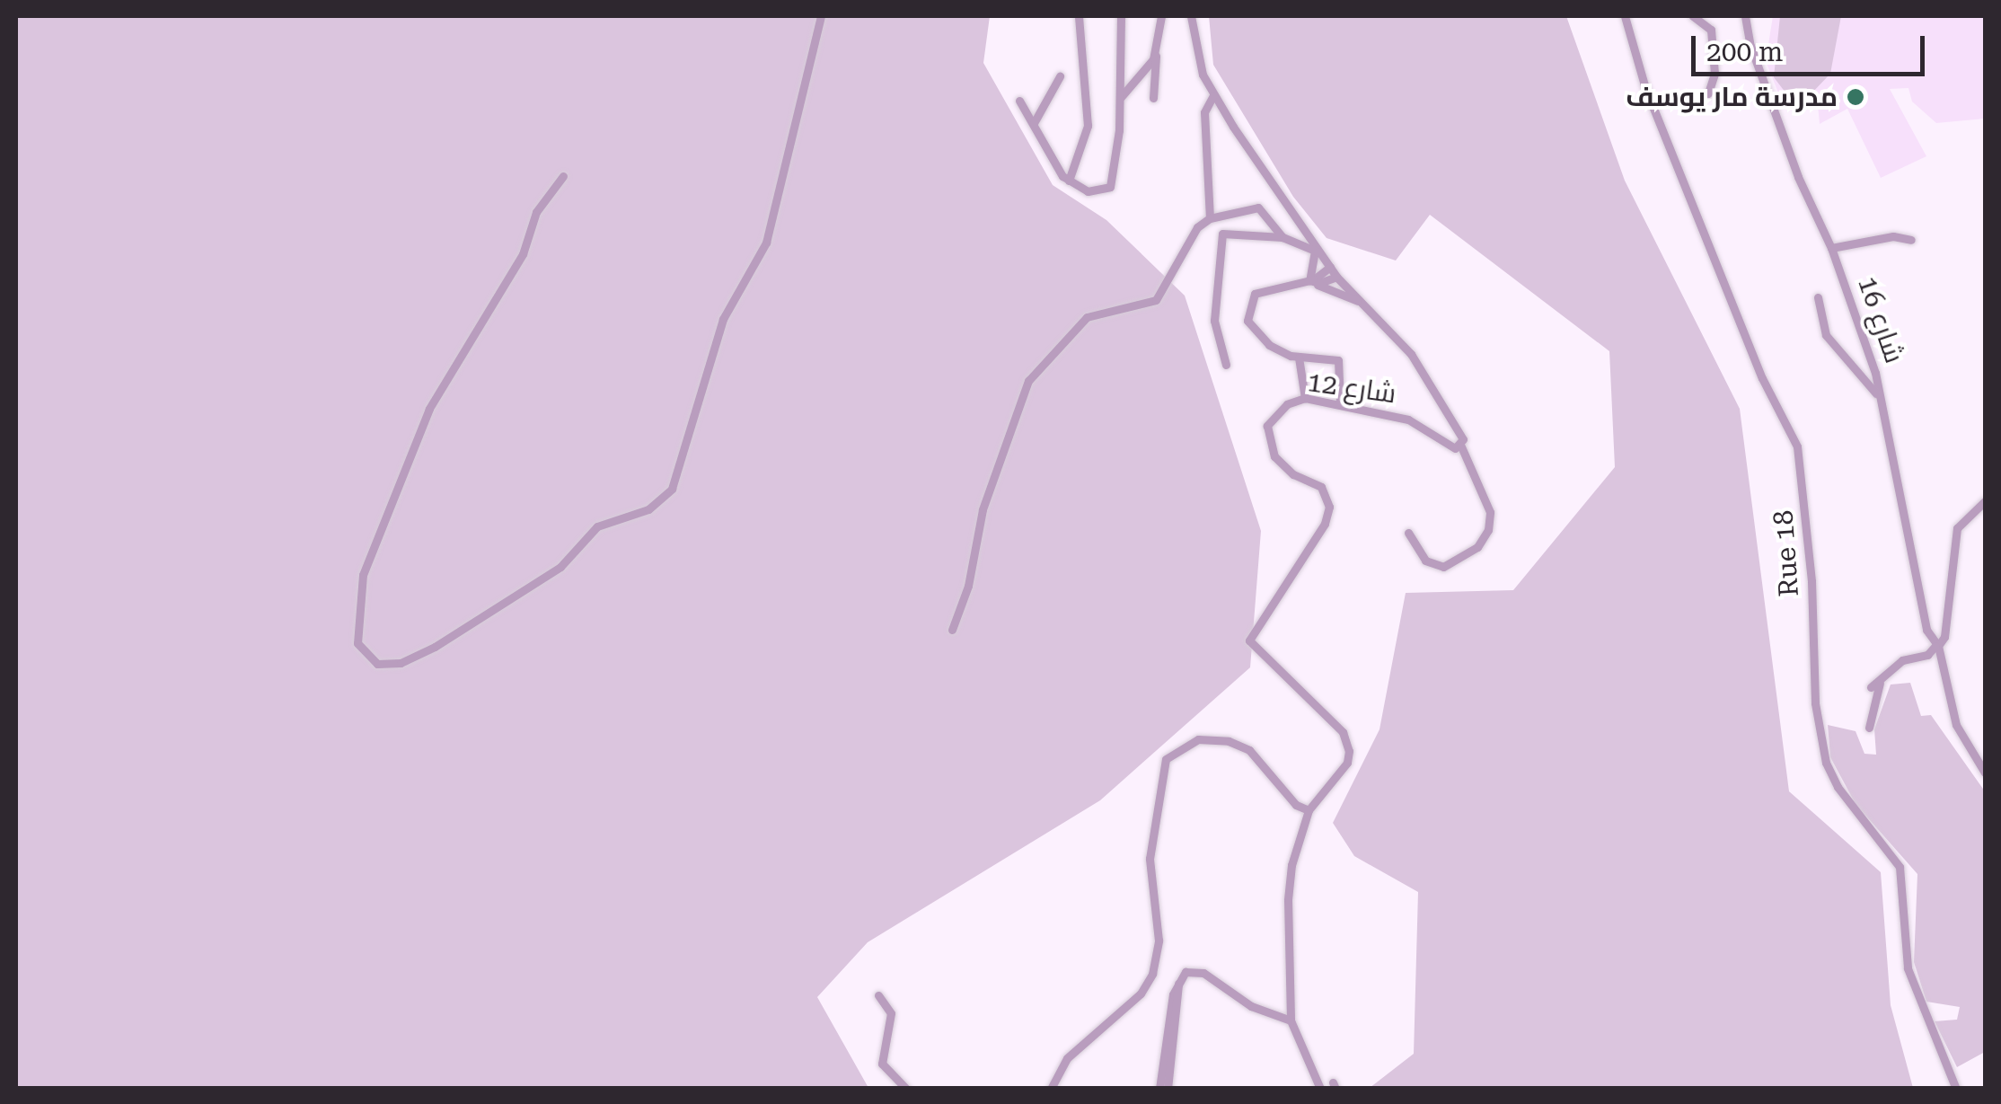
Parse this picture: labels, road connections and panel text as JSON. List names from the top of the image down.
{
  "streets": {
    "street": ["شارع 16", "شارع 12", "Rue 18"]
  },
  "places": ["مدرسة مار يوسف"],
  "scale_bar": "200 m"
}
